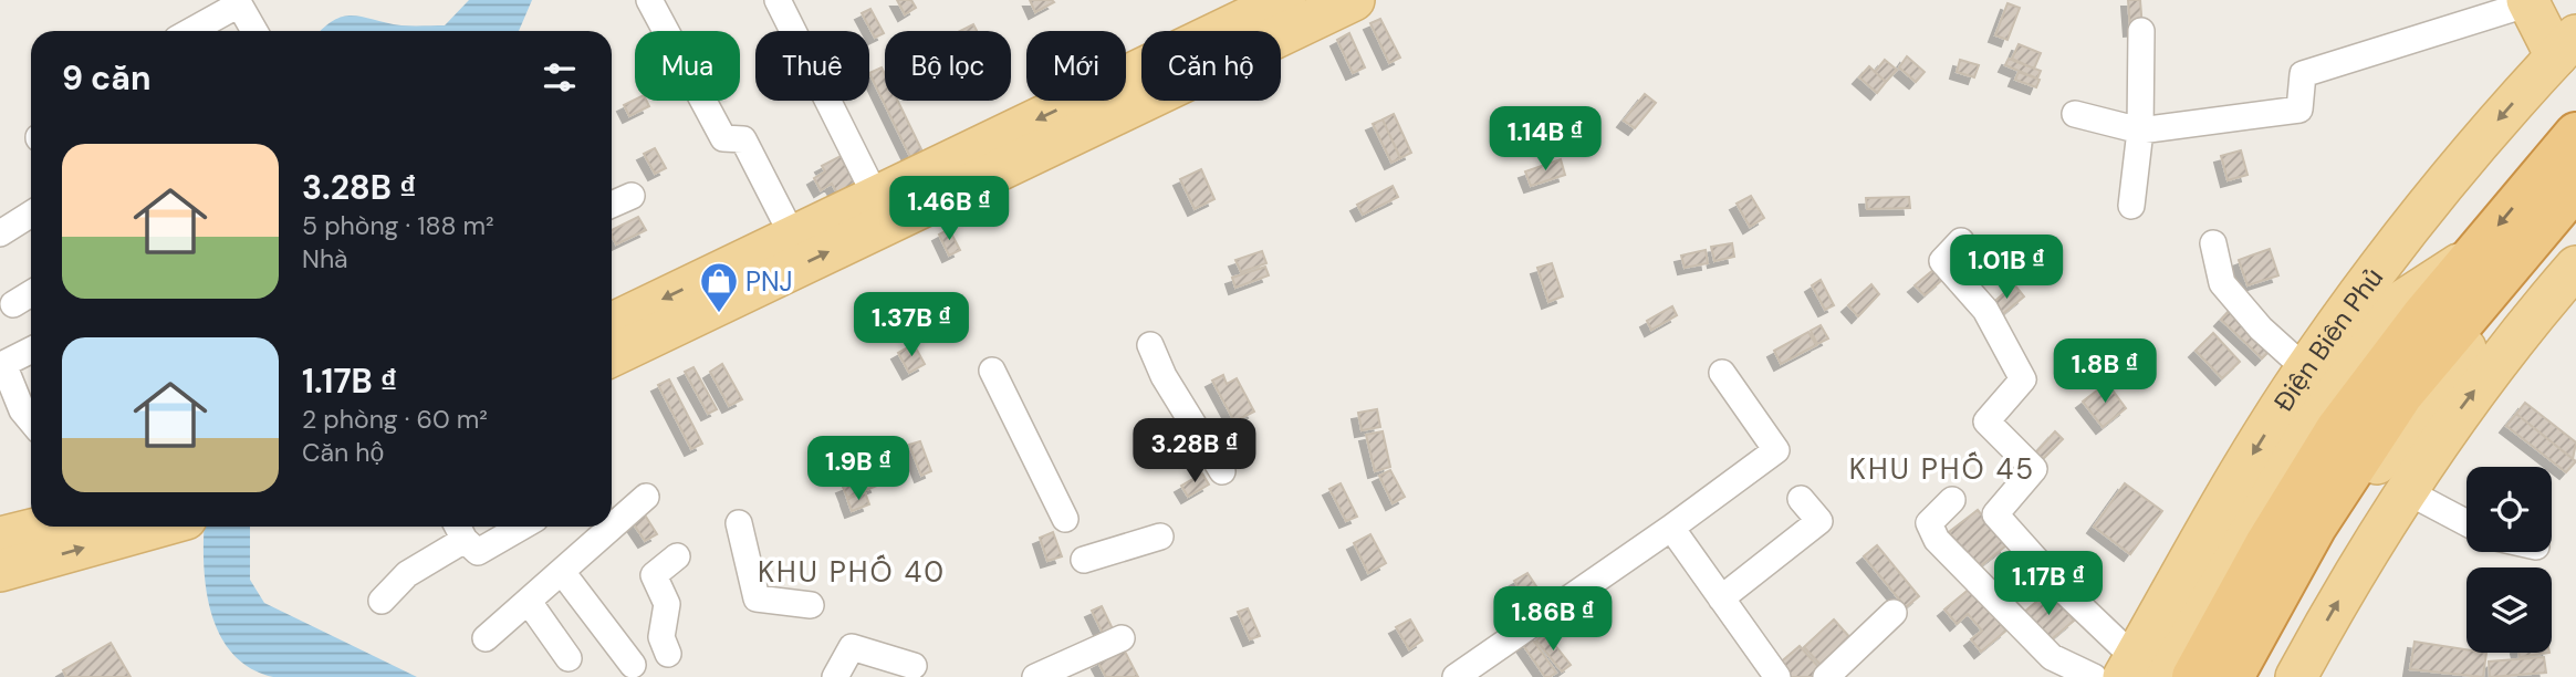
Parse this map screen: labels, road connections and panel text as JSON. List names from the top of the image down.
{
  "streets": {
    "highway": ["Điện Biên Phủ"]
  },
  "districts": ["KHU PHỐ 45", "KHU PHỐ 40"],
  "places": {
    "shop": ["PNJ"]
  },
  "page": {
    "chip": [
      "Mua",
      "Thuê",
      "Bộ lọc",
      "Mới",
      "Căn hộ"
    ],
    "heading": "9 căn",
    "price": [
      "1.14B ₫",
      "1.46B ₫",
      "1.01B ₫",
      "1.37B ₫",
      "1.8B ₫",
      "3.28B ₫",
      "1.9B ₫",
      "1.17B ₫",
      "1.86B ₫"
    ],
    "list": [
      {
        "name": "3.28B ₫",
        "note": "5 phòng · 188 m² · Nhà"
      },
      {
        "name": "1.17B ₫",
        "note": "2 phòng · 60 m² · Căn hộ"
      }
    ]
  }
}
